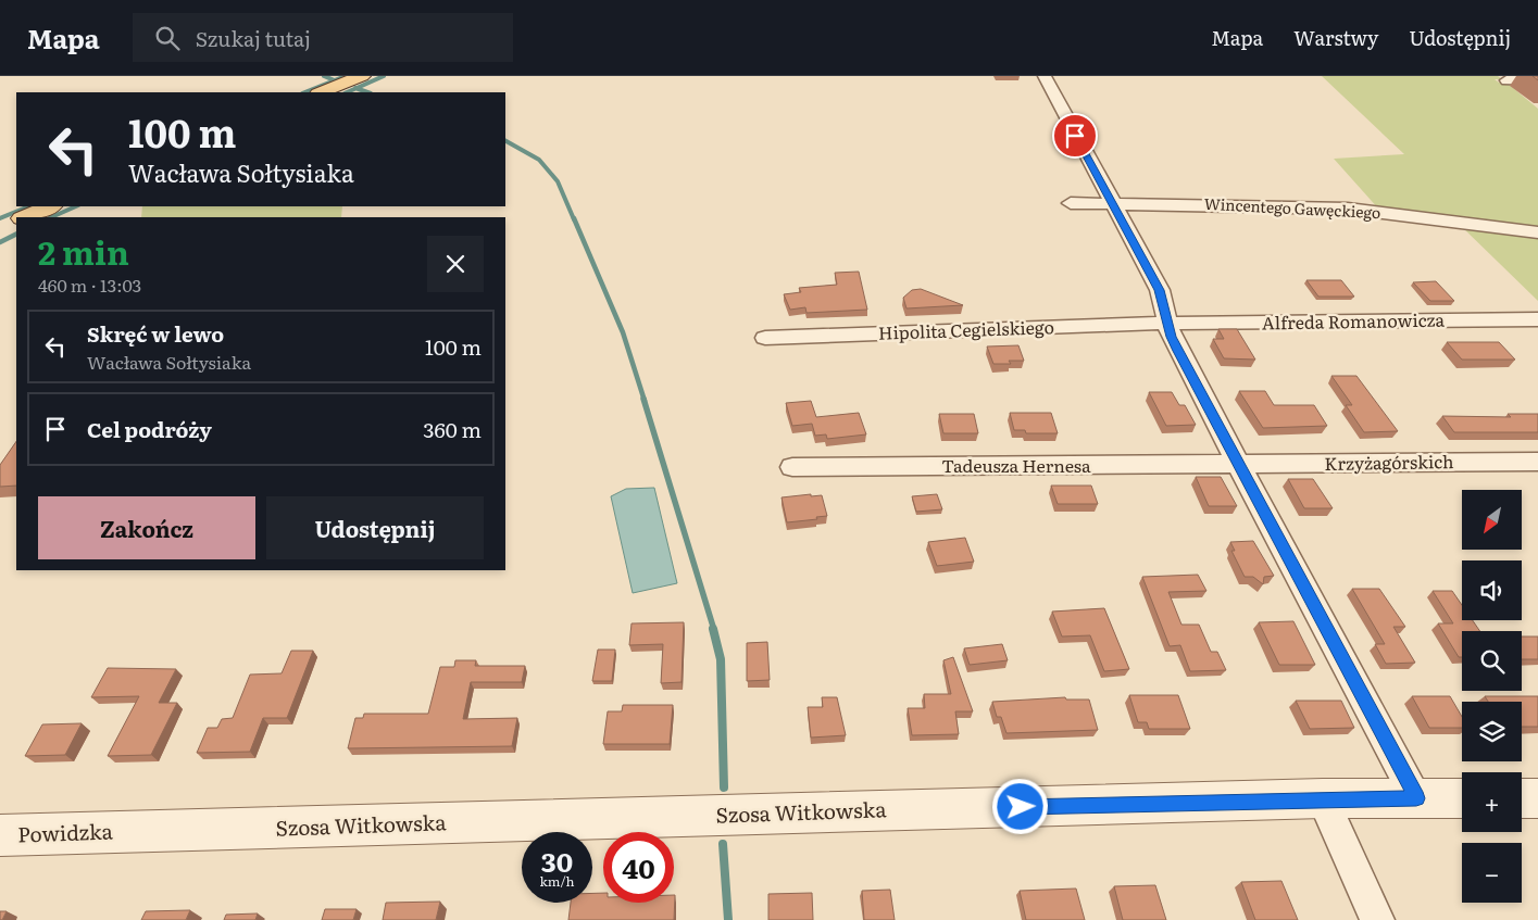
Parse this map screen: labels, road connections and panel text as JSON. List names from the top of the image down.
{
  "streets": {
    "street": [
      "Wincentego Gawęckiego",
      "Alfreda Romanowicza",
      "Hipolita Cegielskiego",
      "Krzyżagórskich",
      "Tadeusza Hernesa",
      "Szosa Witkowska",
      "Powidzka"
    ]
  },
  "crossings": [
    ["Alfreda Romanowicza", "Hipolita Cegielskiego"],
    ["Krzyżagórskich", "Tadeusza Hernesa"],
    ["Szosa Witkowska", "Powidzka"]
  ],
  "north": "bottom left",
  "page": {
    "header": "Mapa",
    "search": "Szukaj tutaj",
    "nav": ["Mapa", "Warstwy", "Udostępnij"],
    "turn": ["100 m", "Wacława Sołtysiaka"],
    "heading": ["2 min", "460 m · 13:03"],
    "list": [
      {
        "name": "Skręć w lewo",
        "note": "Wacława Sołtysiaka",
        "value": "100 m"
      },
      {
        "name": "Cel podróży",
        "value": "360 m"
      }
    ],
    "buttons": ["Zakończ", "Udostępnij"],
    "map_buttons": ["+", "−"],
    "speed": "30 km/h",
    "limit": "40"
  }
}
